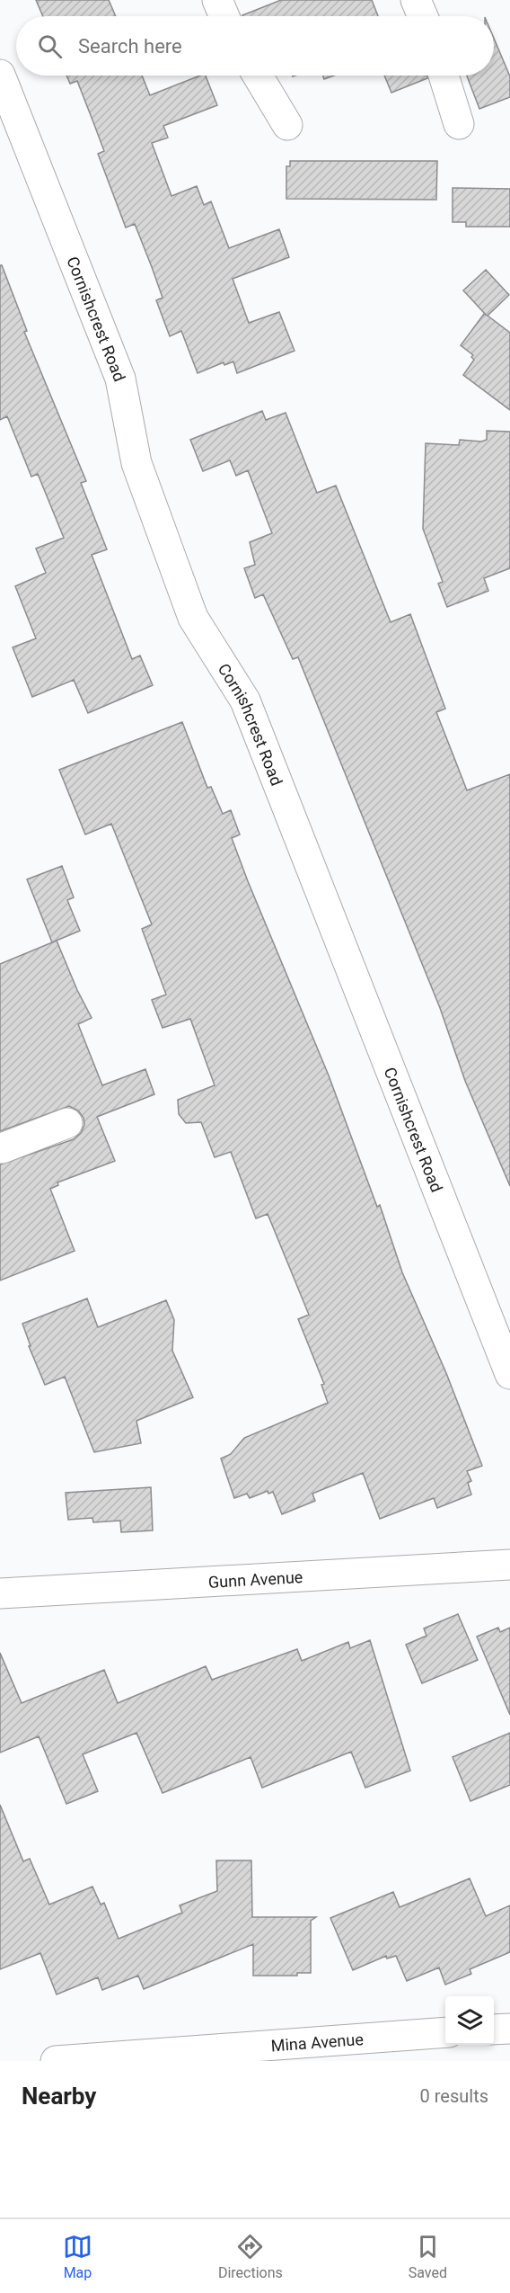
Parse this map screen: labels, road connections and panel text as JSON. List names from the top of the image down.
{
  "streets": {
    "street": ["Cornishcrest Road", "Gunn Avenue", "Mina Avenue"]
  },
  "page": {
    "search": "Search here",
    "heading": ["Nearby", "0 results"],
    "nav": ["Map", "Directions", "Saved"]
  }
}
